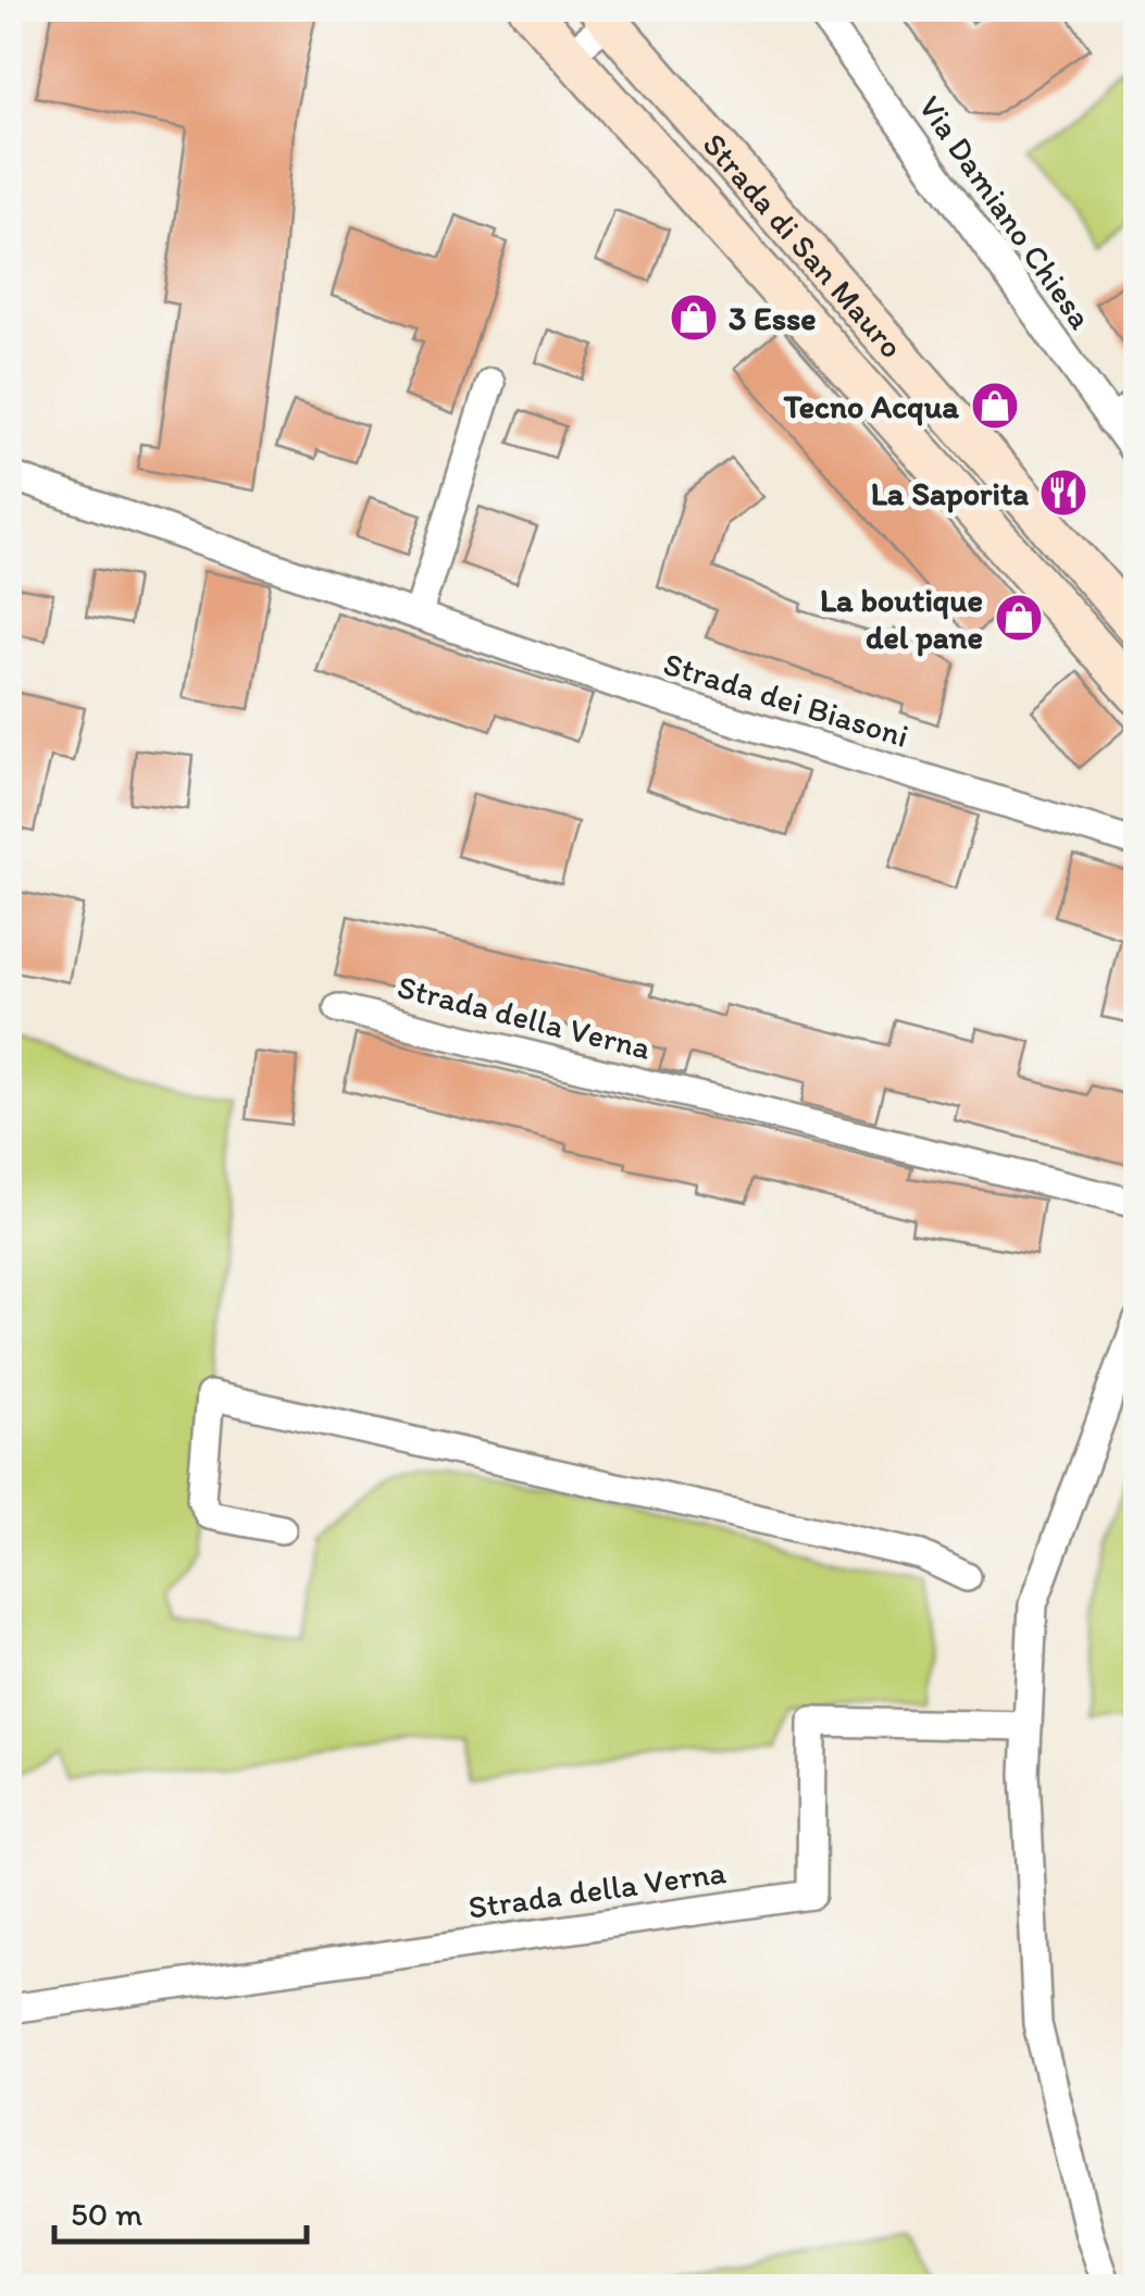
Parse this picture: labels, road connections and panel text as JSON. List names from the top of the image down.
{
  "streets": {
    "main road": ["Strada di San Mauro"],
    "street": ["Via Damiano Chiesa", "Strada dei Biasoni", "Strada della Verna"]
  },
  "places": {
    "shop": ["3 Esse", "Tecno Acqua", "La boutique del pane"],
    "restaurant": ["La Saporita"]
  },
  "scale_bar": "50 m"
}
